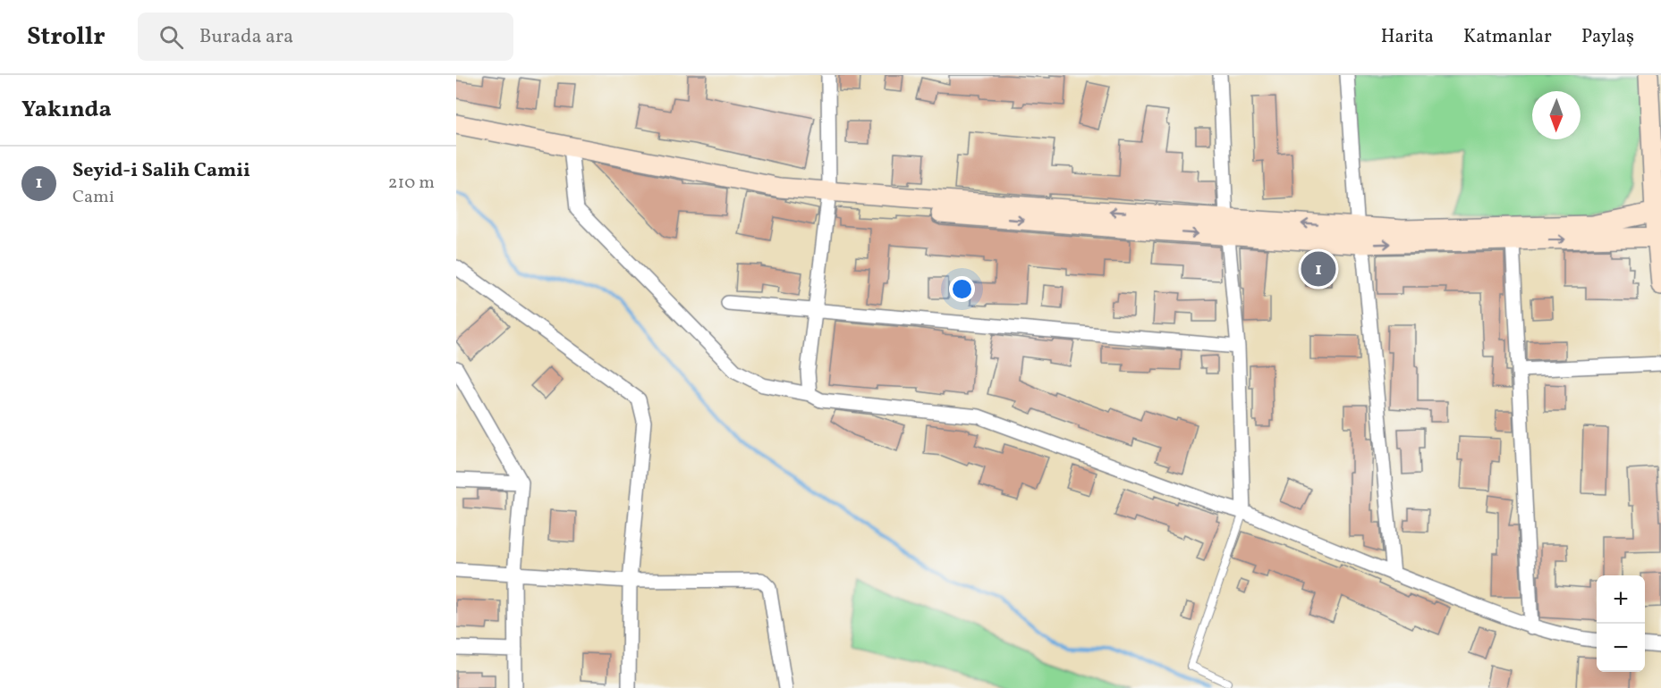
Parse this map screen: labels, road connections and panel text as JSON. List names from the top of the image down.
{
  "north": "bottom",
  "page": {
    "header": "Strollr",
    "search": "Burada ara",
    "nav": ["Harita", "Katmanlar", "Paylaş"],
    "heading": "Yakında",
    "list": [
      {
        "mark": "1",
        "name": "Seyid-i Salih Camii",
        "note": "Cami",
        "value": "210 m"
      }
    ],
    "pins": "1",
    "map_buttons": ["+", "−"]
  }
}
